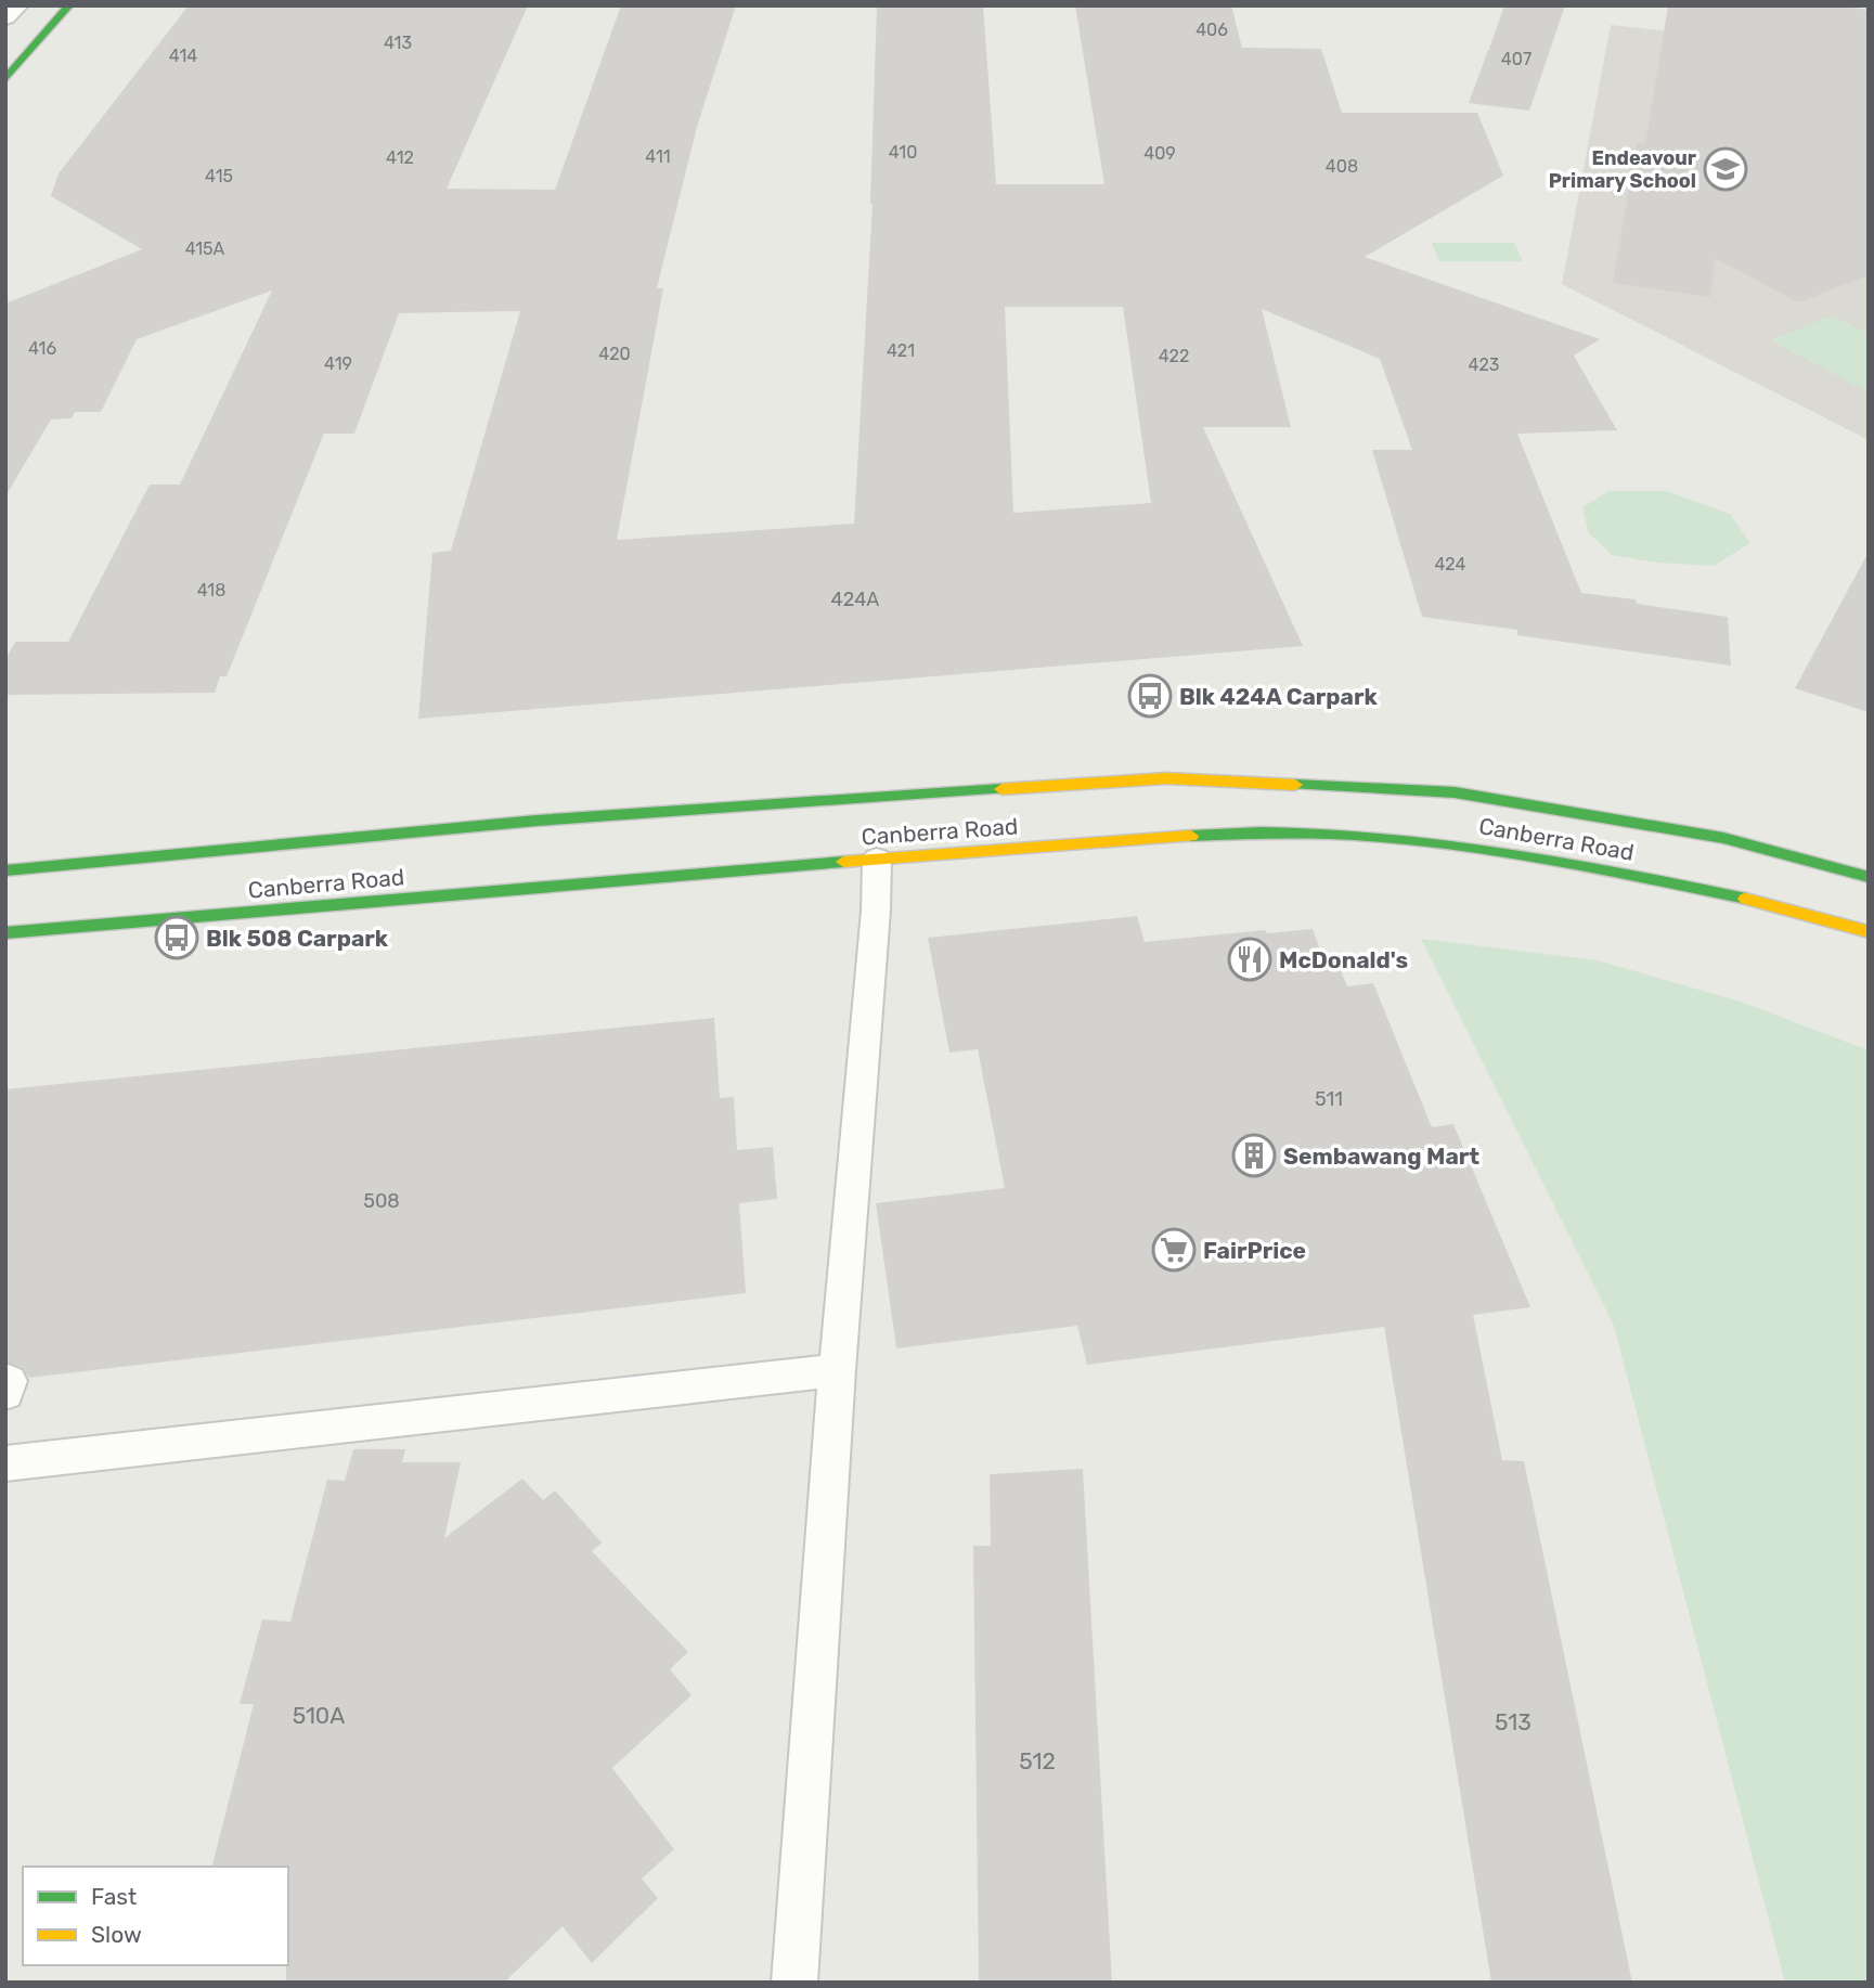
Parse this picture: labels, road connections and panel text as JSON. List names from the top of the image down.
{
  "streets": {
    "main road": ["Canberra Road"]
  },
  "places": {
    "school or university": ["Endeavour Primary School"],
    "bus stop": ["Blk 424A Carpark", "Blk 508 Carpark"],
    "restaurant": ["McDonald's"],
    "building": ["Sembawang Mart"],
    "supermarket": ["FairPrice"]
  },
  "house_numbers": [
    "406",
    "413",
    "414",
    "407",
    "410",
    "409",
    "411",
    "412",
    "408",
    "415",
    "415A",
    "416",
    "421",
    "420",
    "422",
    "419",
    "423",
    "424",
    "418",
    "424A",
    "511",
    "508",
    "510A",
    "513",
    "512"
  ],
  "legend": ["Fast", "Slow"]
}
